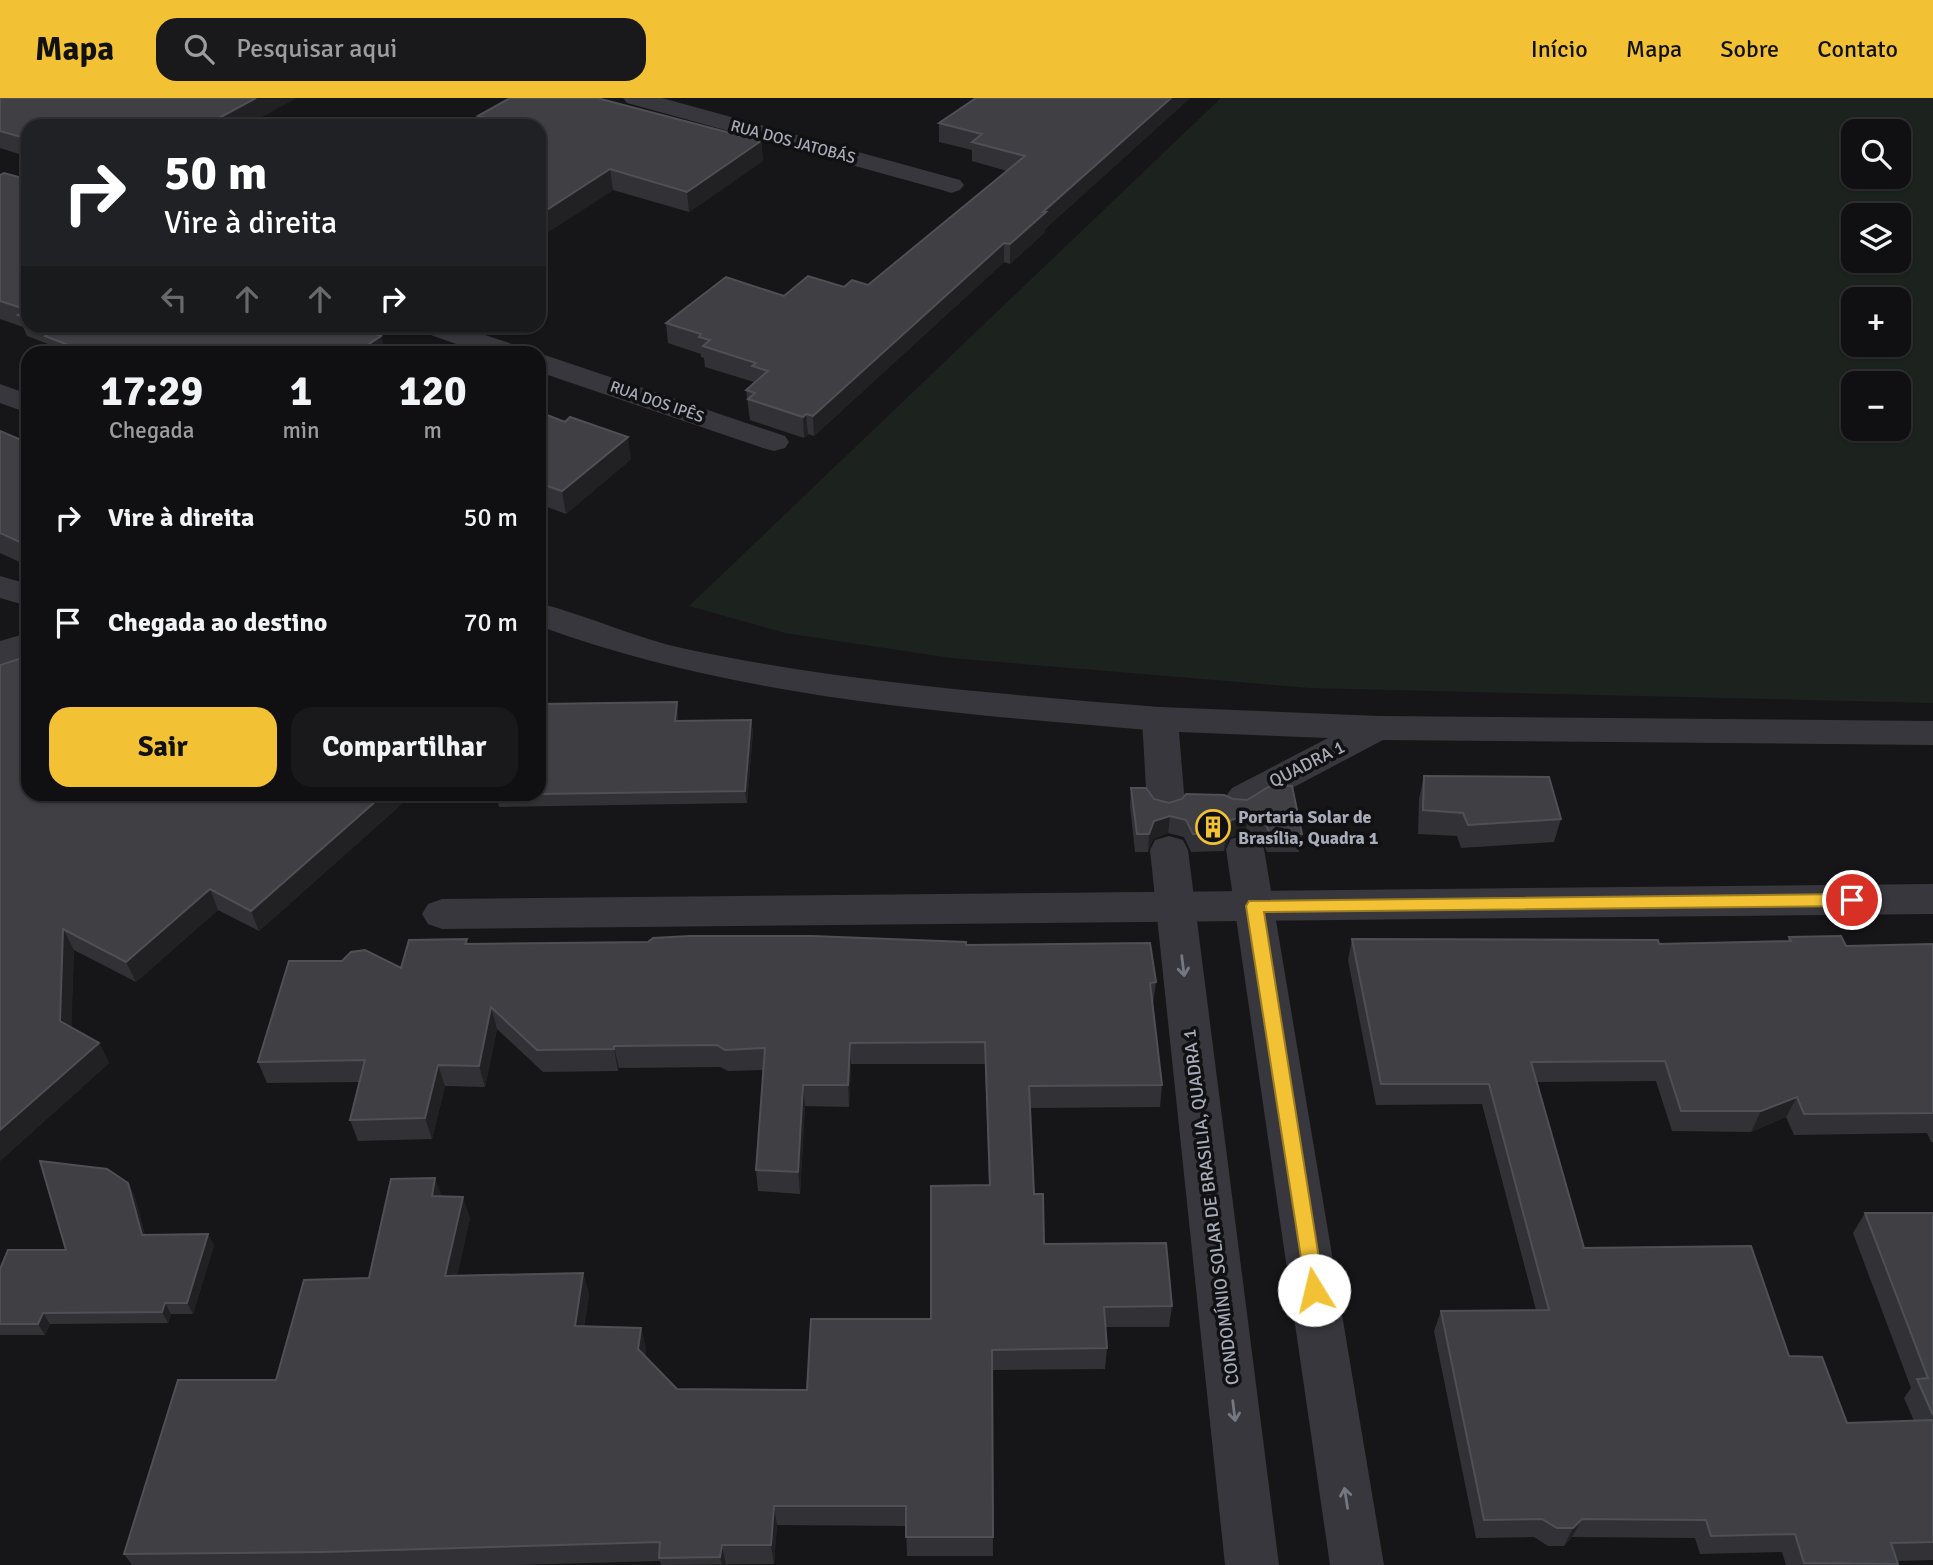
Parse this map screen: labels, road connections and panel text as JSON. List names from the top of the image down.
{
  "streets": {
    "street": [
      "RUA DOS JATOBÁS",
      "RUA DOS IPÊS",
      "QUADRA 1",
      "CONDOMÍNIO SOLAR DE BRASILIA, QUADRA 1"
    ]
  },
  "places": {
    "building": ["Portaria Solar de Brasília, Quadra 1"]
  },
  "page": {
    "header": "Mapa",
    "search": "Pesquisar aqui",
    "nav": [
      "Início",
      "Mapa",
      "Sobre",
      "Contato"
    ],
    "map_buttons": ["+", "−"],
    "turn": ["50 m", "Vire à direita"],
    "eta": [
      "17:29",
      "Chegada",
      "1",
      "min",
      "120",
      "m"
    ],
    "list": [
      {
        "name": "Vire à direita",
        "value": "50 m"
      },
      {
        "name": "Chegada ao destino",
        "value": "70 m"
      }
    ],
    "buttons": ["Sair", "Compartilhar"]
  }
}
